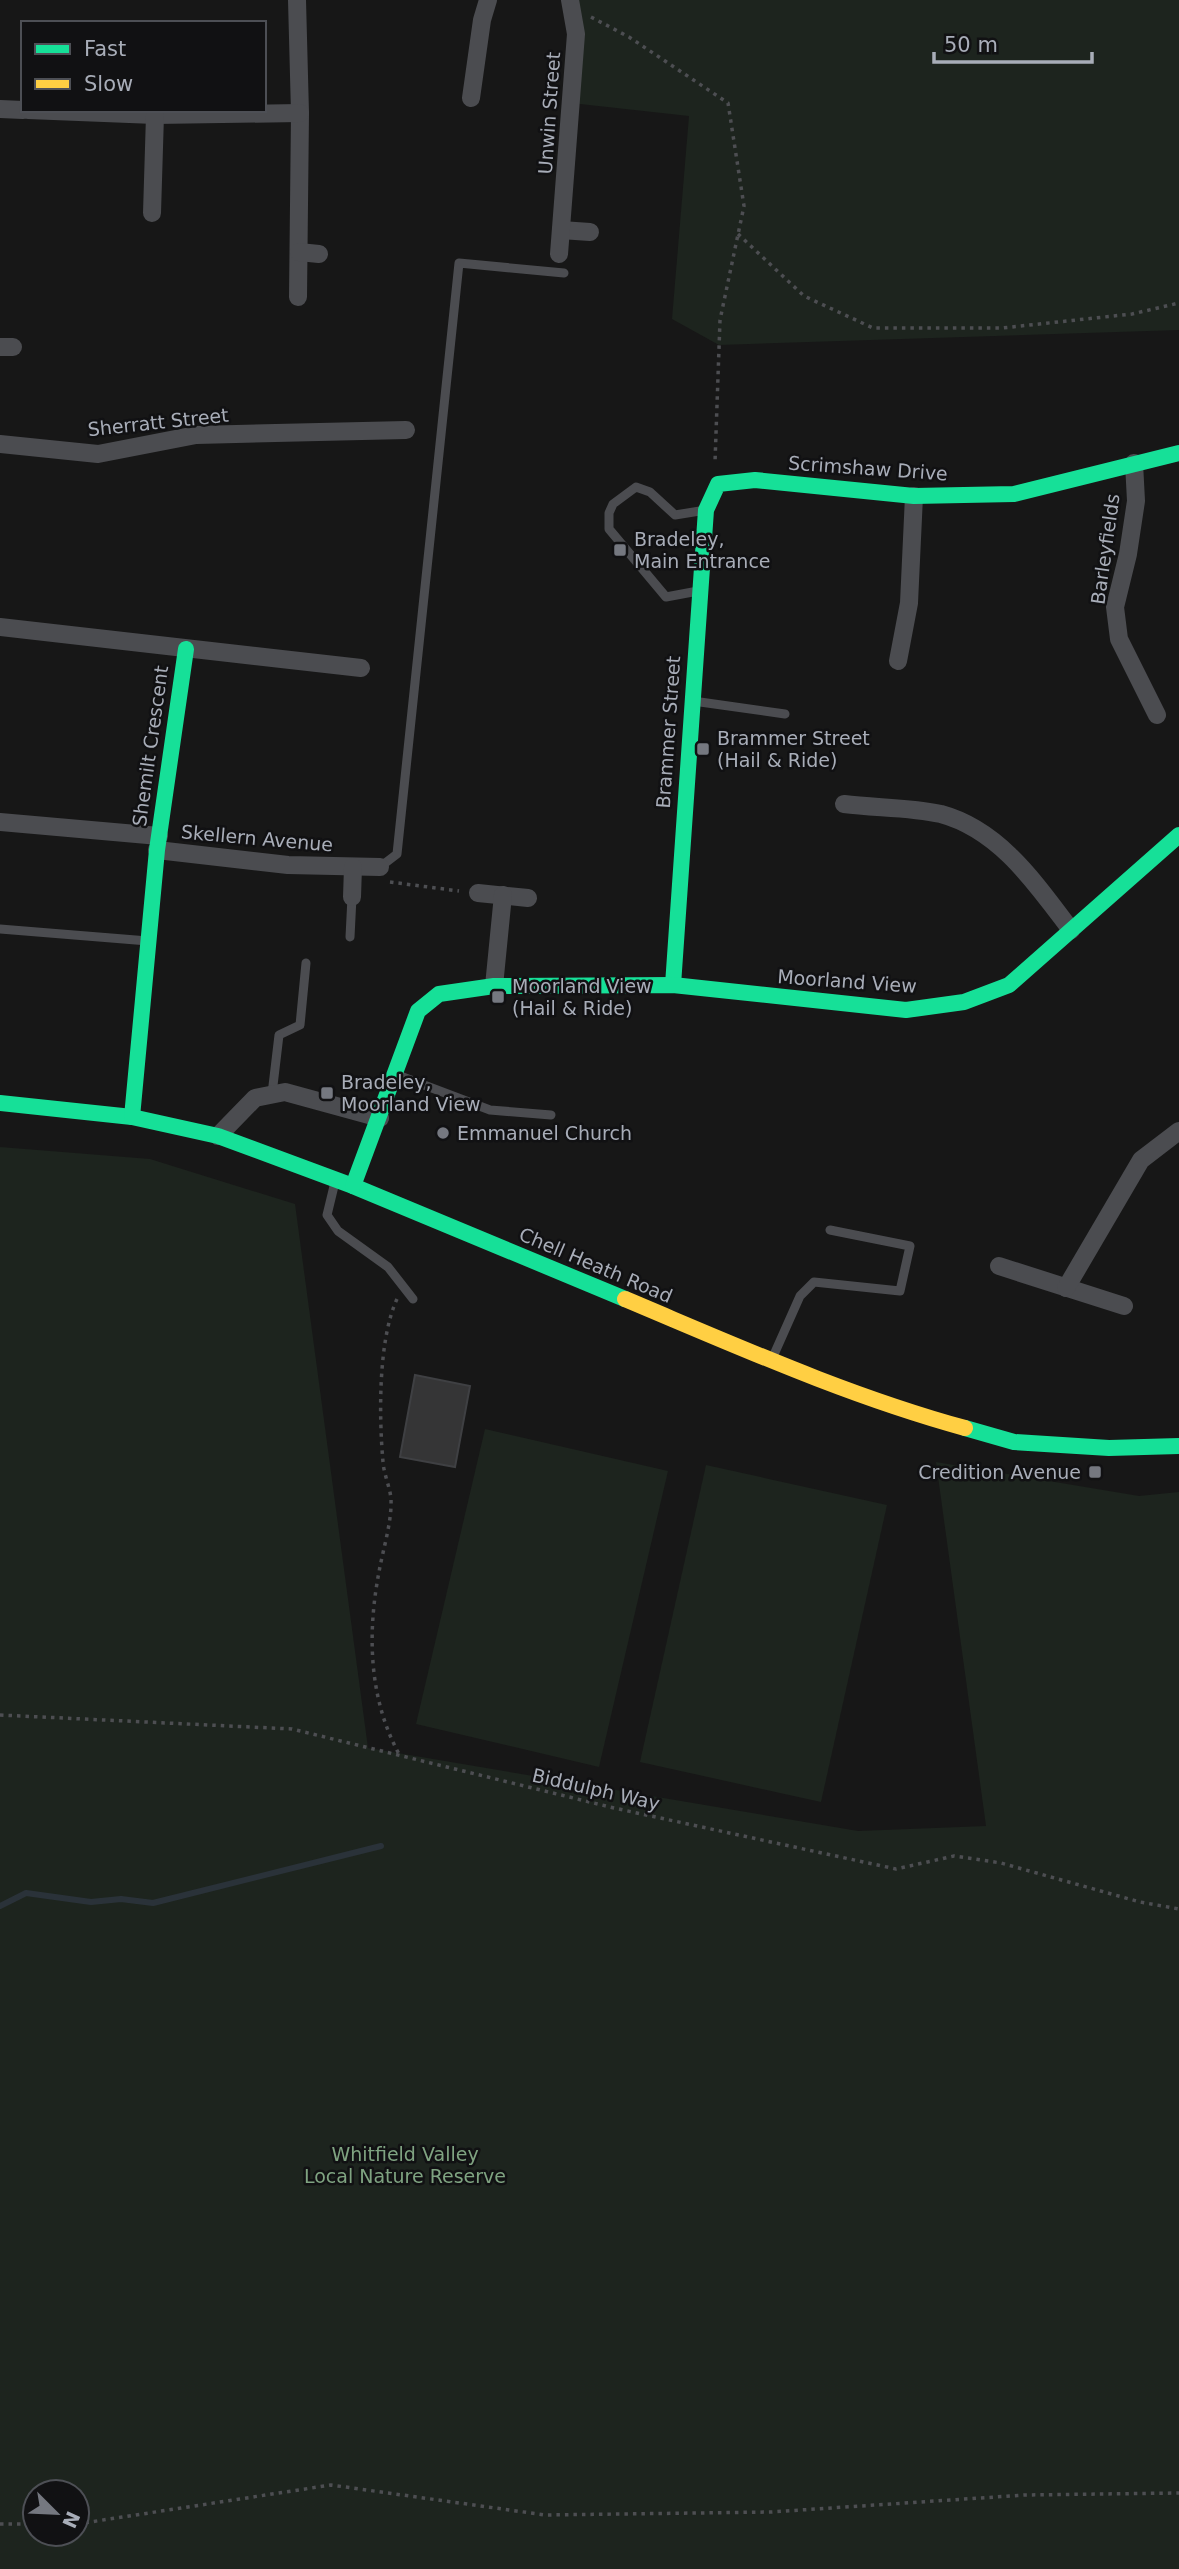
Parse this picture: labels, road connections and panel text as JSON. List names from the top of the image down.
{
  "streets": {
    "street": [
      "Unwin Street",
      "Sherratt Street",
      "Scrimshaw Drive",
      "Barleyfields",
      "Brammer Street",
      "Shemilt Crescent",
      "Skellern Avenue",
      "Moorland View",
      "Chell Heath Road"
    ],
    "path": ["Biddulph Way"]
  },
  "crossings": [
    ["Scrimshaw Drive", "Barleyfields"],
    ["Scrimshaw Drive", "Brammer Street"],
    ["Brammer Street", "Moorland View"],
    ["Shemilt Crescent", "Skellern Avenue"],
    ["Shemilt Crescent", "Chell Heath Road"],
    ["Moorland View", "Chell Heath Road"]
  ],
  "parks": ["Whitfield Valley Local Nature Reserve"],
  "places": {
    "transit": [
      "Bradeley, Main Entrance",
      "Brammer Street (Hail & Ride)",
      "Moorland View (Hail & Ride)",
      "Bradeley, Moorland View",
      "Credition Avenue"
    ],
    "other": ["Emmanuel Church"]
  },
  "legend": ["Fast", "Slow"],
  "scale_bar": "50 m",
  "north": "bottom right"
}
